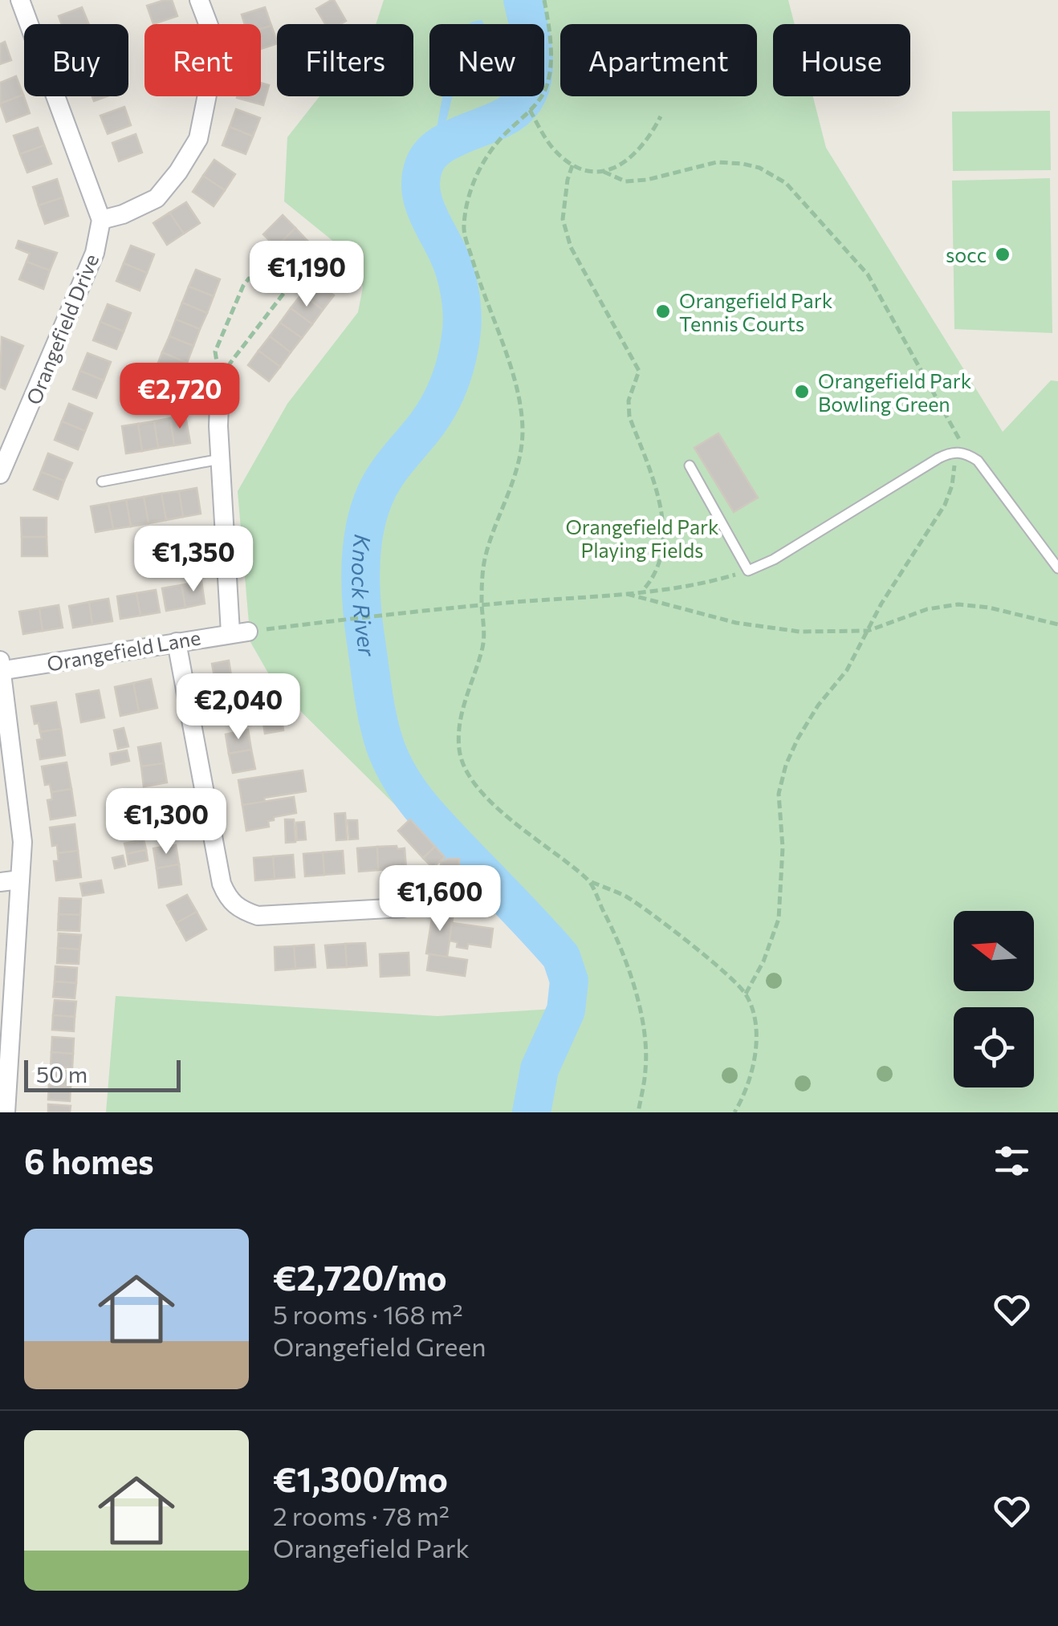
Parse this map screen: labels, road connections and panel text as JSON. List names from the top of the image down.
{
  "streets": {
    "street": ["Orangefield Drive", "Orangefield Lane"]
  },
  "water": ["Knock River"],
  "parks": ["Orangefield Park Playing Fields"],
  "places": ["socc", "Orangefield Park Tennis Courts", "Orangefield Park Bowling Green"],
  "scale_bar": "50 m",
  "north": "left",
  "page": {
    "chip": [
      "Buy",
      "Rent",
      "Filters",
      "New",
      "Apartment",
      "House"
    ],
    "price": [
      "€1,190",
      "€2,720",
      "€1,350",
      "€2,040",
      "€1,300",
      "€1,600"
    ],
    "scale": "50 m",
    "heading": "6 homes",
    "list": [
      {
        "name": "€2,720/mo",
        "note": "5 rooms · 168 m² · Orangefield Green"
      },
      {
        "name": "€1,300/mo",
        "note": "2 rooms · 78 m² · Orangefield Park"
      }
    ]
  }
}
